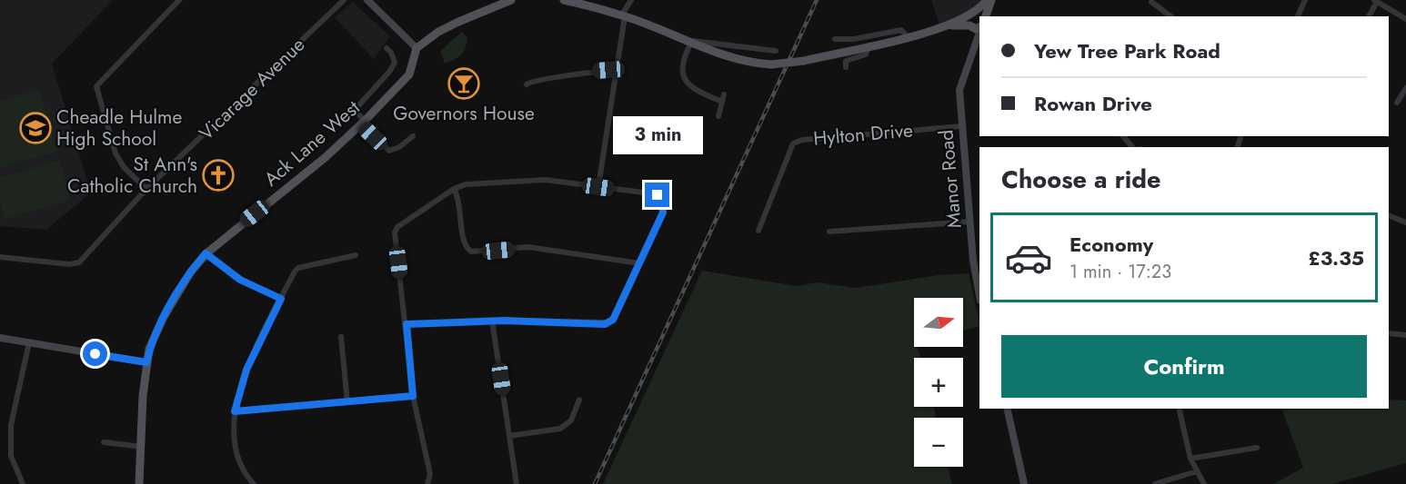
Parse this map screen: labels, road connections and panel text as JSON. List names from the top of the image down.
{
  "streets": {
    "main road": ["Ack Lane West"],
    "street": ["Vicarage Avenue", "Hylton Drive", "Manor Road"]
  },
  "crossings": [
    ["Hylton Drive", "Manor Road"]
  ],
  "places": {
    "bar": ["Governors House"],
    "school or university": ["Cheadle Hulme High School"],
    "church": ["St Ann's Catholic Church"]
  },
  "north": "right",
  "page": {
    "banner": ["Yew Tree Park Road", "Rowan Drive"],
    "bubble": "3 min",
    "heading": "Choose a ride",
    "list": [
      {
        "name": "Economy",
        "note": "1 min · 17:23",
        "value": "£3.35"
      }
    ],
    "map_buttons": ["+", "−"],
    "buttons": "Confirm"
  }
}
